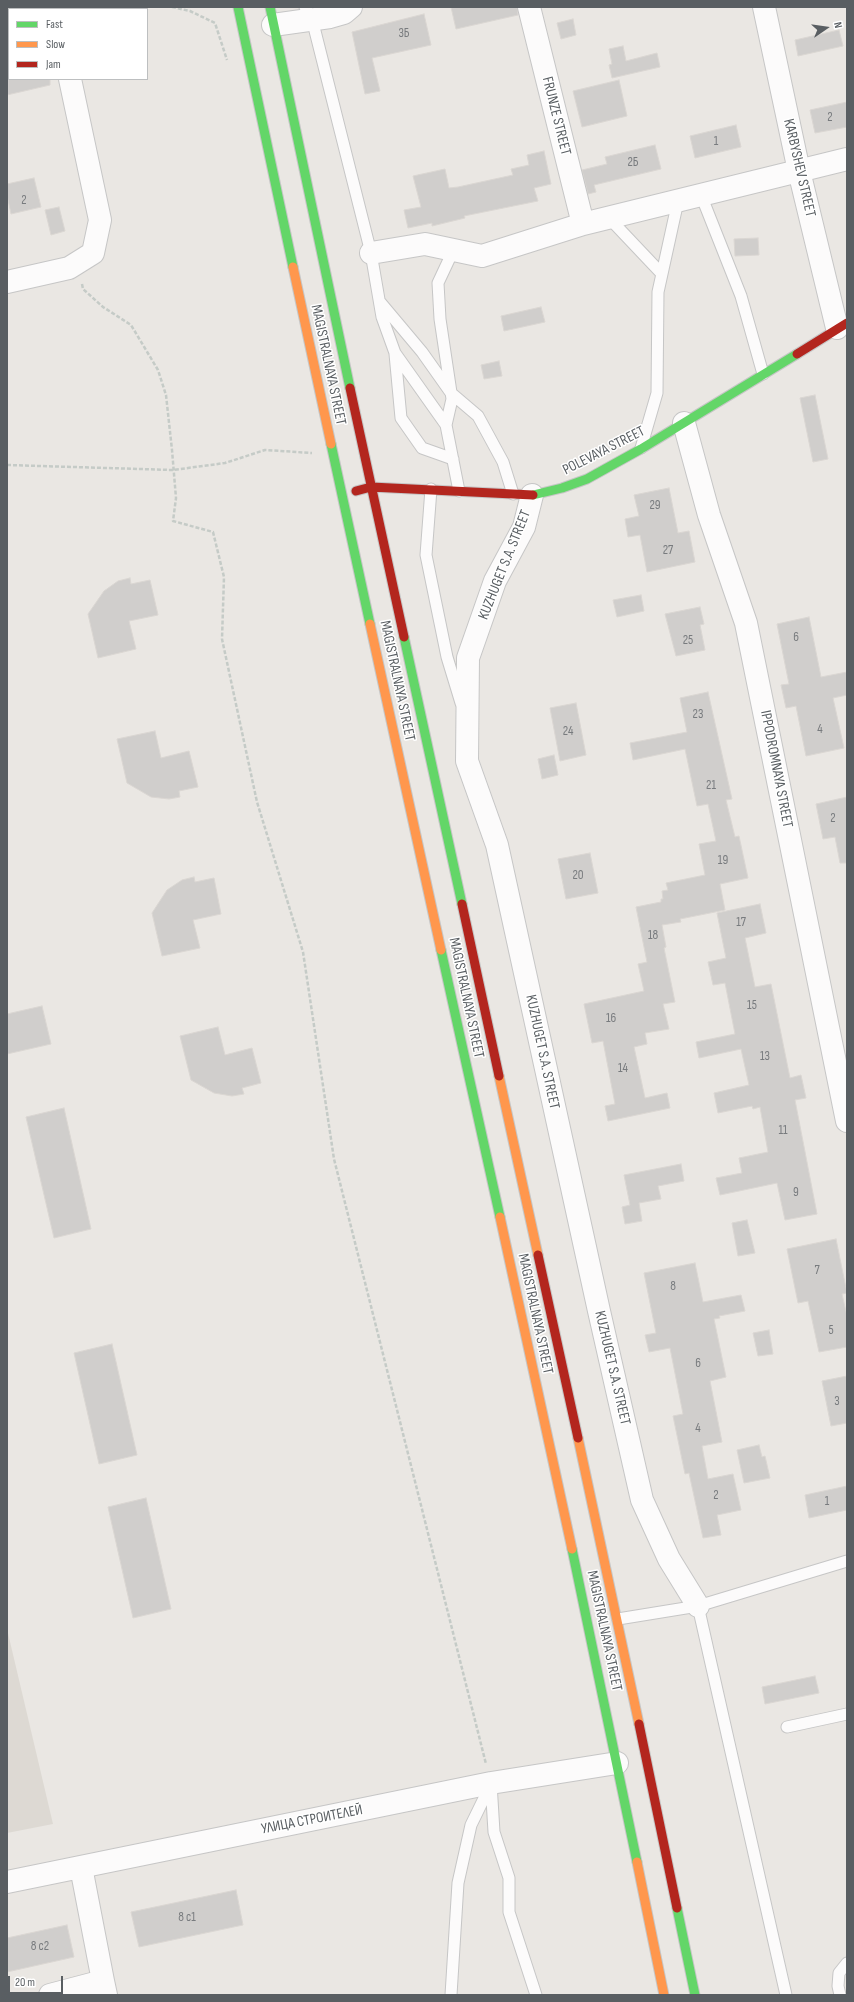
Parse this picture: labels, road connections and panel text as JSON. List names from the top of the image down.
{
  "streets": {
    "main road": ["MAGISTRALNAYA STREET", "POLEVAYA STREET"],
    "street": [
      "FRUNZE STREET",
      "KARBYSHEV STREET",
      "KUZHUGET S.A. STREET",
      "IPPODROMNAYA STREET",
      "УЛИЦА СТРОИТЕЛЕЙ"
    ]
  },
  "crossings": [
    ["KARBYSHEV STREET", "POLEVAYA STREET"],
    ["MAGISTRALNAYA STREET", "POLEVAYA STREET"],
    ["MAGISTRALNAYA STREET", "УЛИЦА СТРОИТЕЛЕЙ"],
    ["POLEVAYA STREET", "KUZHUGET S.A. STREET"],
    ["POLEVAYA STREET", "IPPODROMNAYA STREET"]
  ],
  "house_numbers": [
    "3Б",
    "2",
    "1",
    "2Б",
    "2",
    "29",
    "27",
    "6",
    "25",
    "23",
    "4",
    "24",
    "21",
    "2",
    "19",
    "20",
    "17",
    "18",
    "15",
    "16",
    "13",
    "14",
    "11",
    "9",
    "7",
    "8",
    "5",
    "6",
    "3",
    "4",
    "2",
    "1",
    "8 с1",
    "8 с2"
  ],
  "legend": ["Fast", "Slow", "Jam"],
  "scale_bar": "20 m",
  "north": "right"
}
